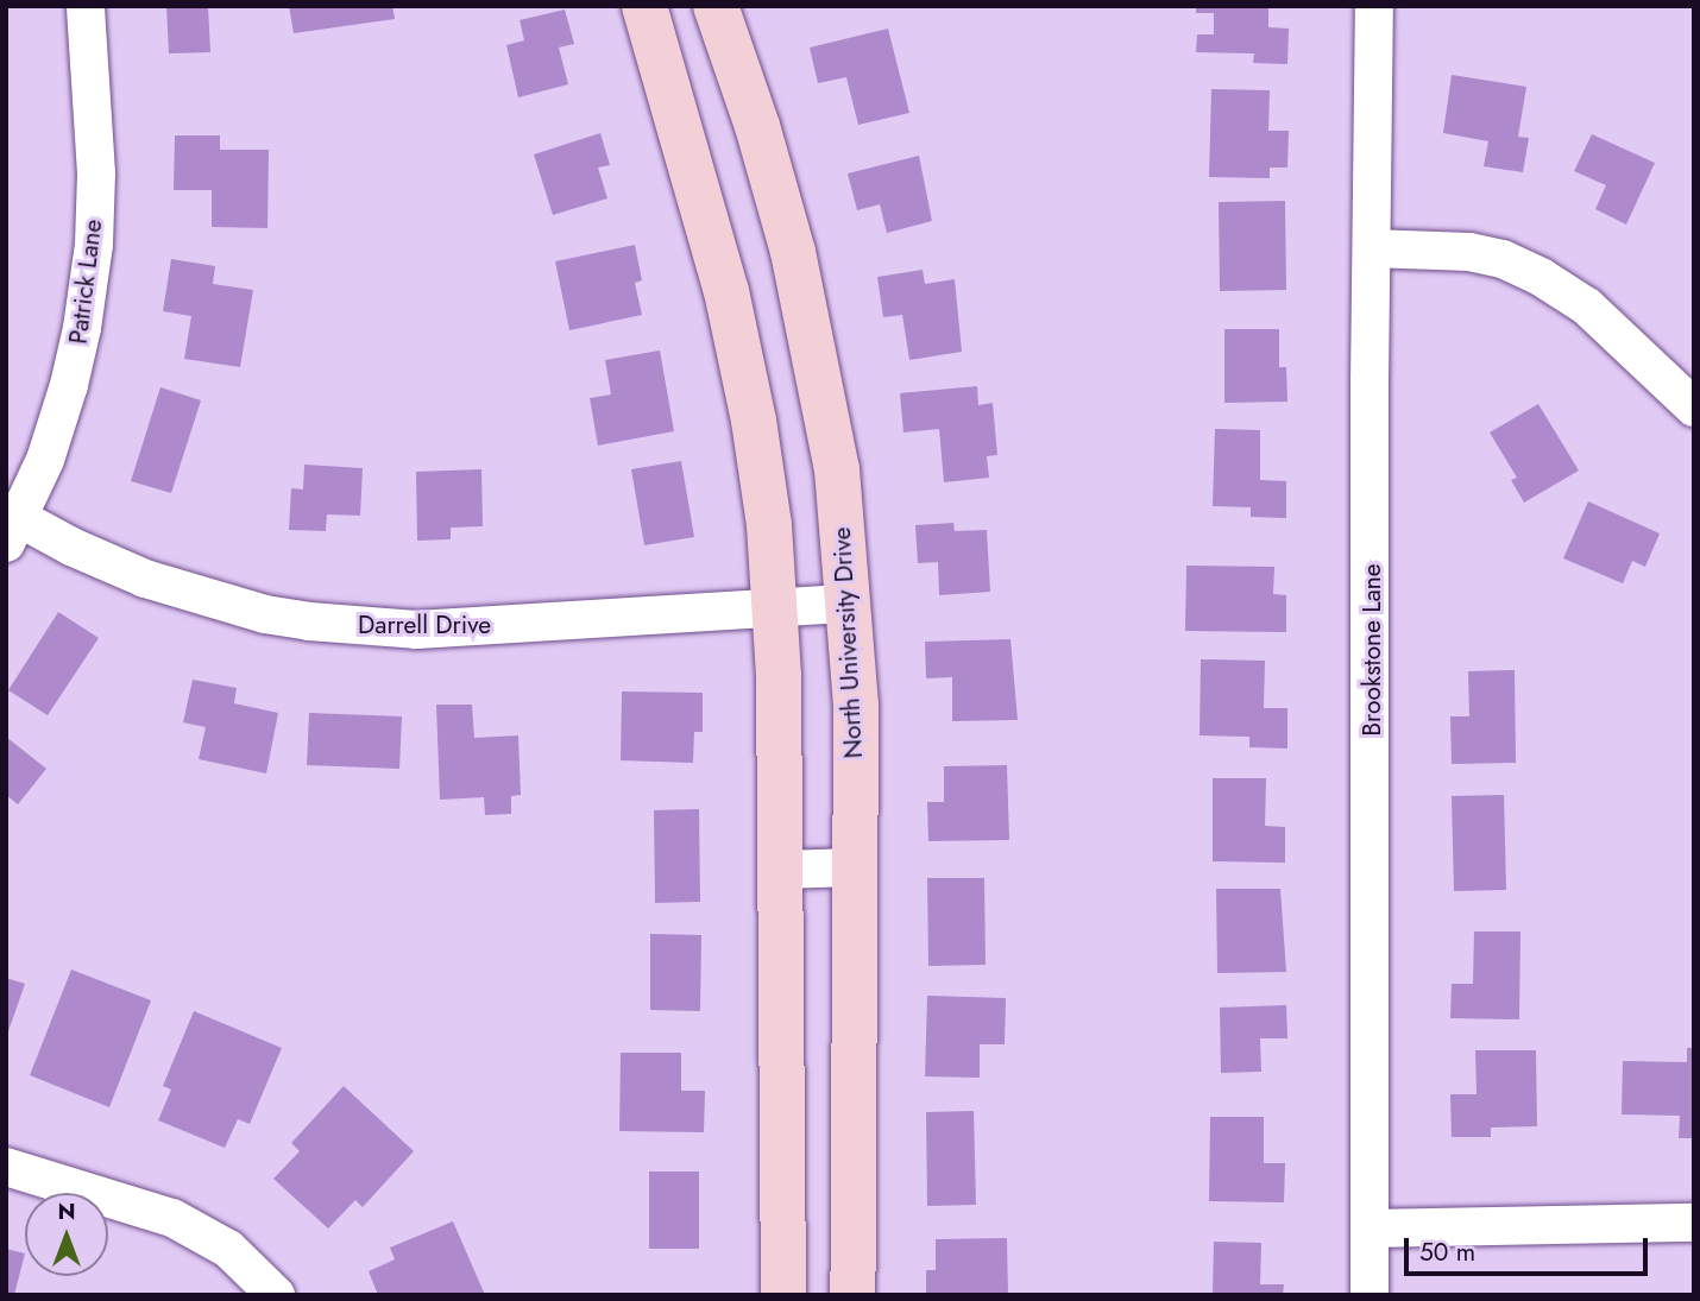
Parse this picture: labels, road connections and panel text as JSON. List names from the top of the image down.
{
  "streets": {
    "street": [
      "Patrick Lane",
      "Darrell Drive",
      "North University Drive",
      "Brookstone Lane"
    ]
  },
  "crossings": [
    ["Patrick Lane", "Darrell Drive"],
    ["Darrell Drive", "North University Drive"]
  ],
  "scale_bar": "50 m",
  "north": "top"
}
